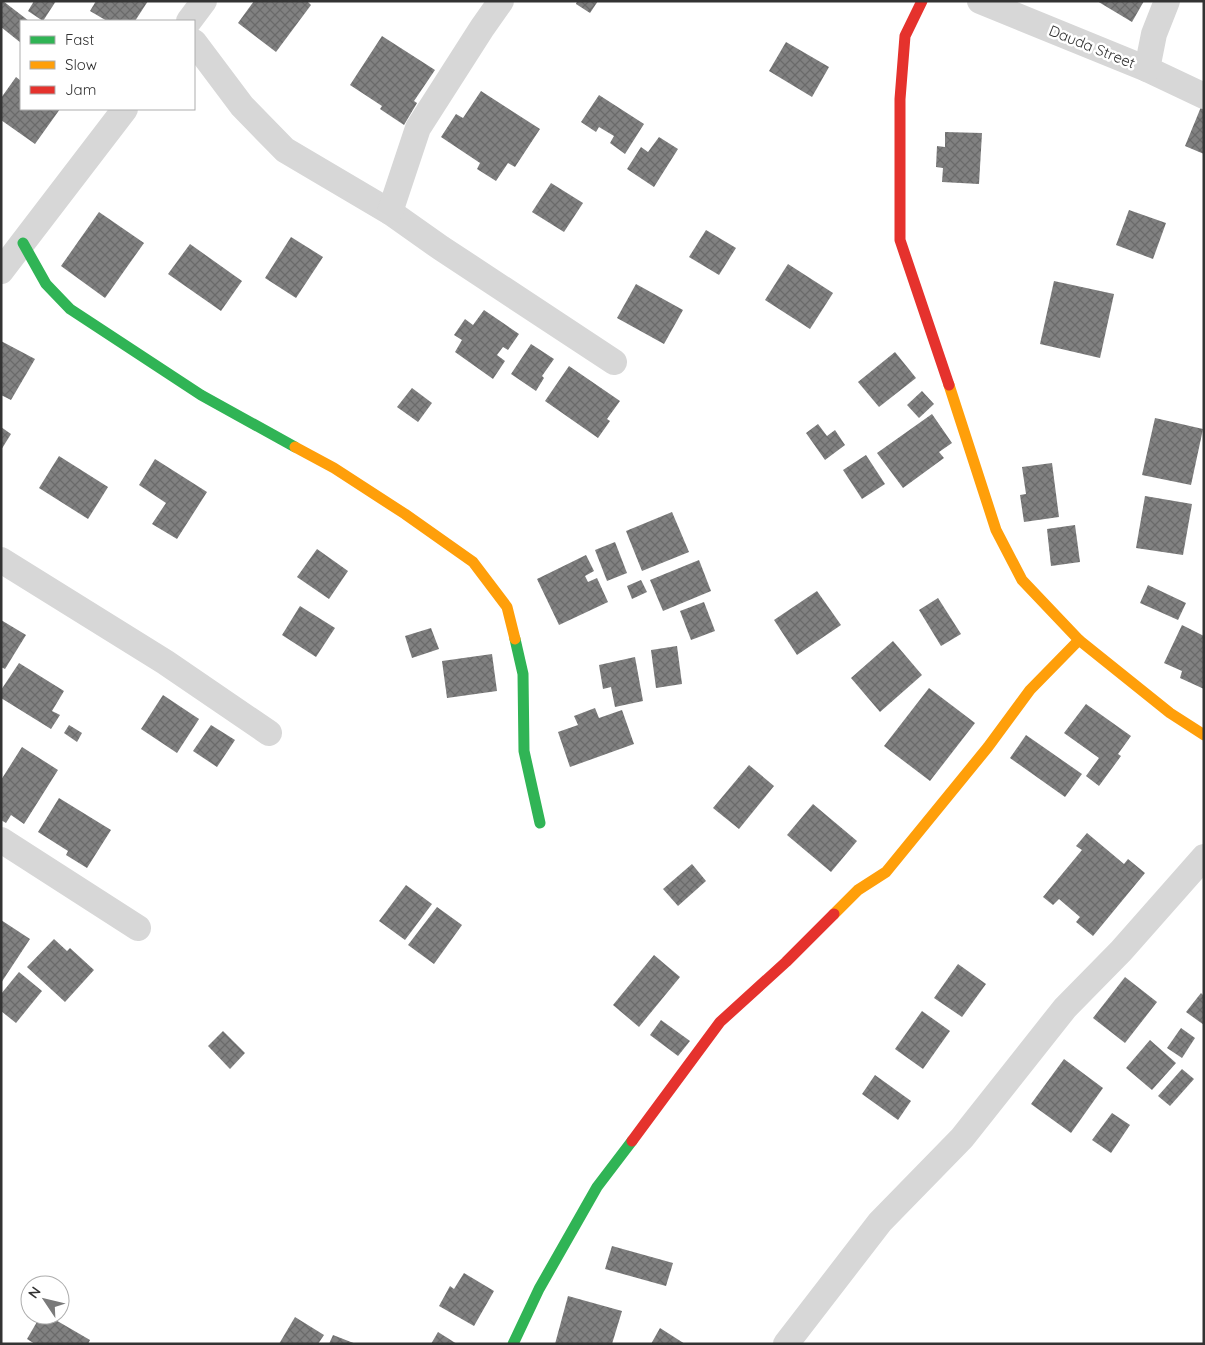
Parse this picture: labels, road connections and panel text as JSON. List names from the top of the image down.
{
  "streets": {
    "street": ["Dauda Street"]
  },
  "legend": ["Fast", "Slow", "Jam"],
  "north": "top left"
}
